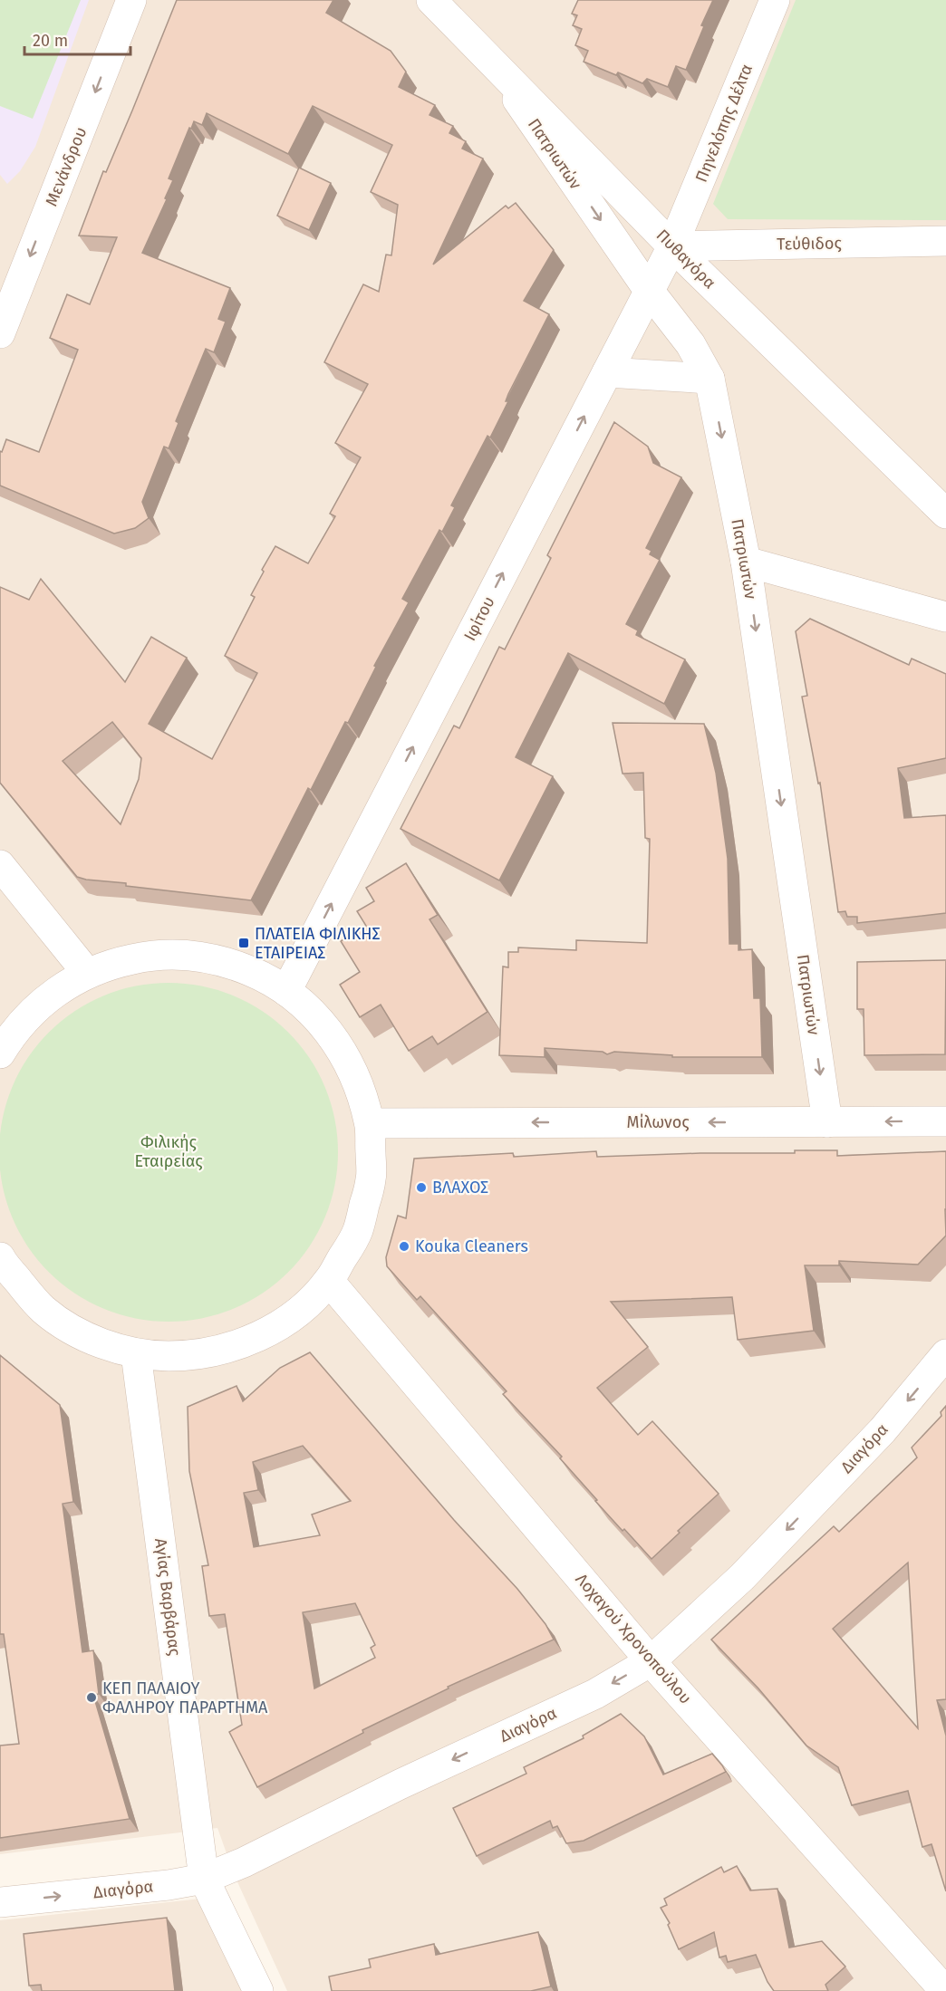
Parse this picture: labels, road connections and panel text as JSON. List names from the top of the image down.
{
  "streets": {
    "street": [
      "Πηνελόπης Δέλτα",
      "Πατριωτών",
      "Μενάνδρου",
      "Τεύθιδος",
      "Πυθαγόρα",
      "Ιφίτου",
      "Μίλωνος",
      "Διαγόρα",
      "Αγίας Βαρβάρας",
      "Λοχαγού Χρονοπούλου"
    ]
  },
  "crossings": [
    ["Πηνελόπης Δέλτα", "Τεύθιδος"],
    ["Πηνελόπης Δέλτα", "Πυθαγόρα"],
    ["Πηνελόπης Δέλτα", "Ιφίτου"],
    ["Πατριωτών", "Πυθαγόρα"],
    ["Πατριωτών", "Ιφίτου"],
    ["Πατριωτών", "Μίλωνος"],
    ["Τεύθιδος", "Πυθαγόρα"],
    ["Τεύθιδος", "Ιφίτου"],
    ["Πυθαγόρα", "Ιφίτου"],
    ["Διαγόρα", "Αγίας Βαρβάρας"],
    ["Διαγόρα", "Λοχαγού Χρονοπούλου"]
  ],
  "one_way": [
    "Πατριωτών",
    "Μενάνδρου",
    "Ιφίτου",
    "Μίλωνος"
  ],
  "parks": ["Φιλικής Εταιρείας"],
  "places": {
    "transit": ["ΠΛΑΤΕΙΑ ΦΙΛΙΚΗΣ ΕΤΑΙΡΕΙΑΣ"],
    "other": ["ΒΛΑΧΟΣ", "Kouka Cleaners", "ΚΕΠ ΠΑΛΑΙΟΥ ΦΑΛΗΡΟΥ ΠΑΡΑΡΤΗΜΑ"]
  },
  "scale_bar": "20 m"
}
